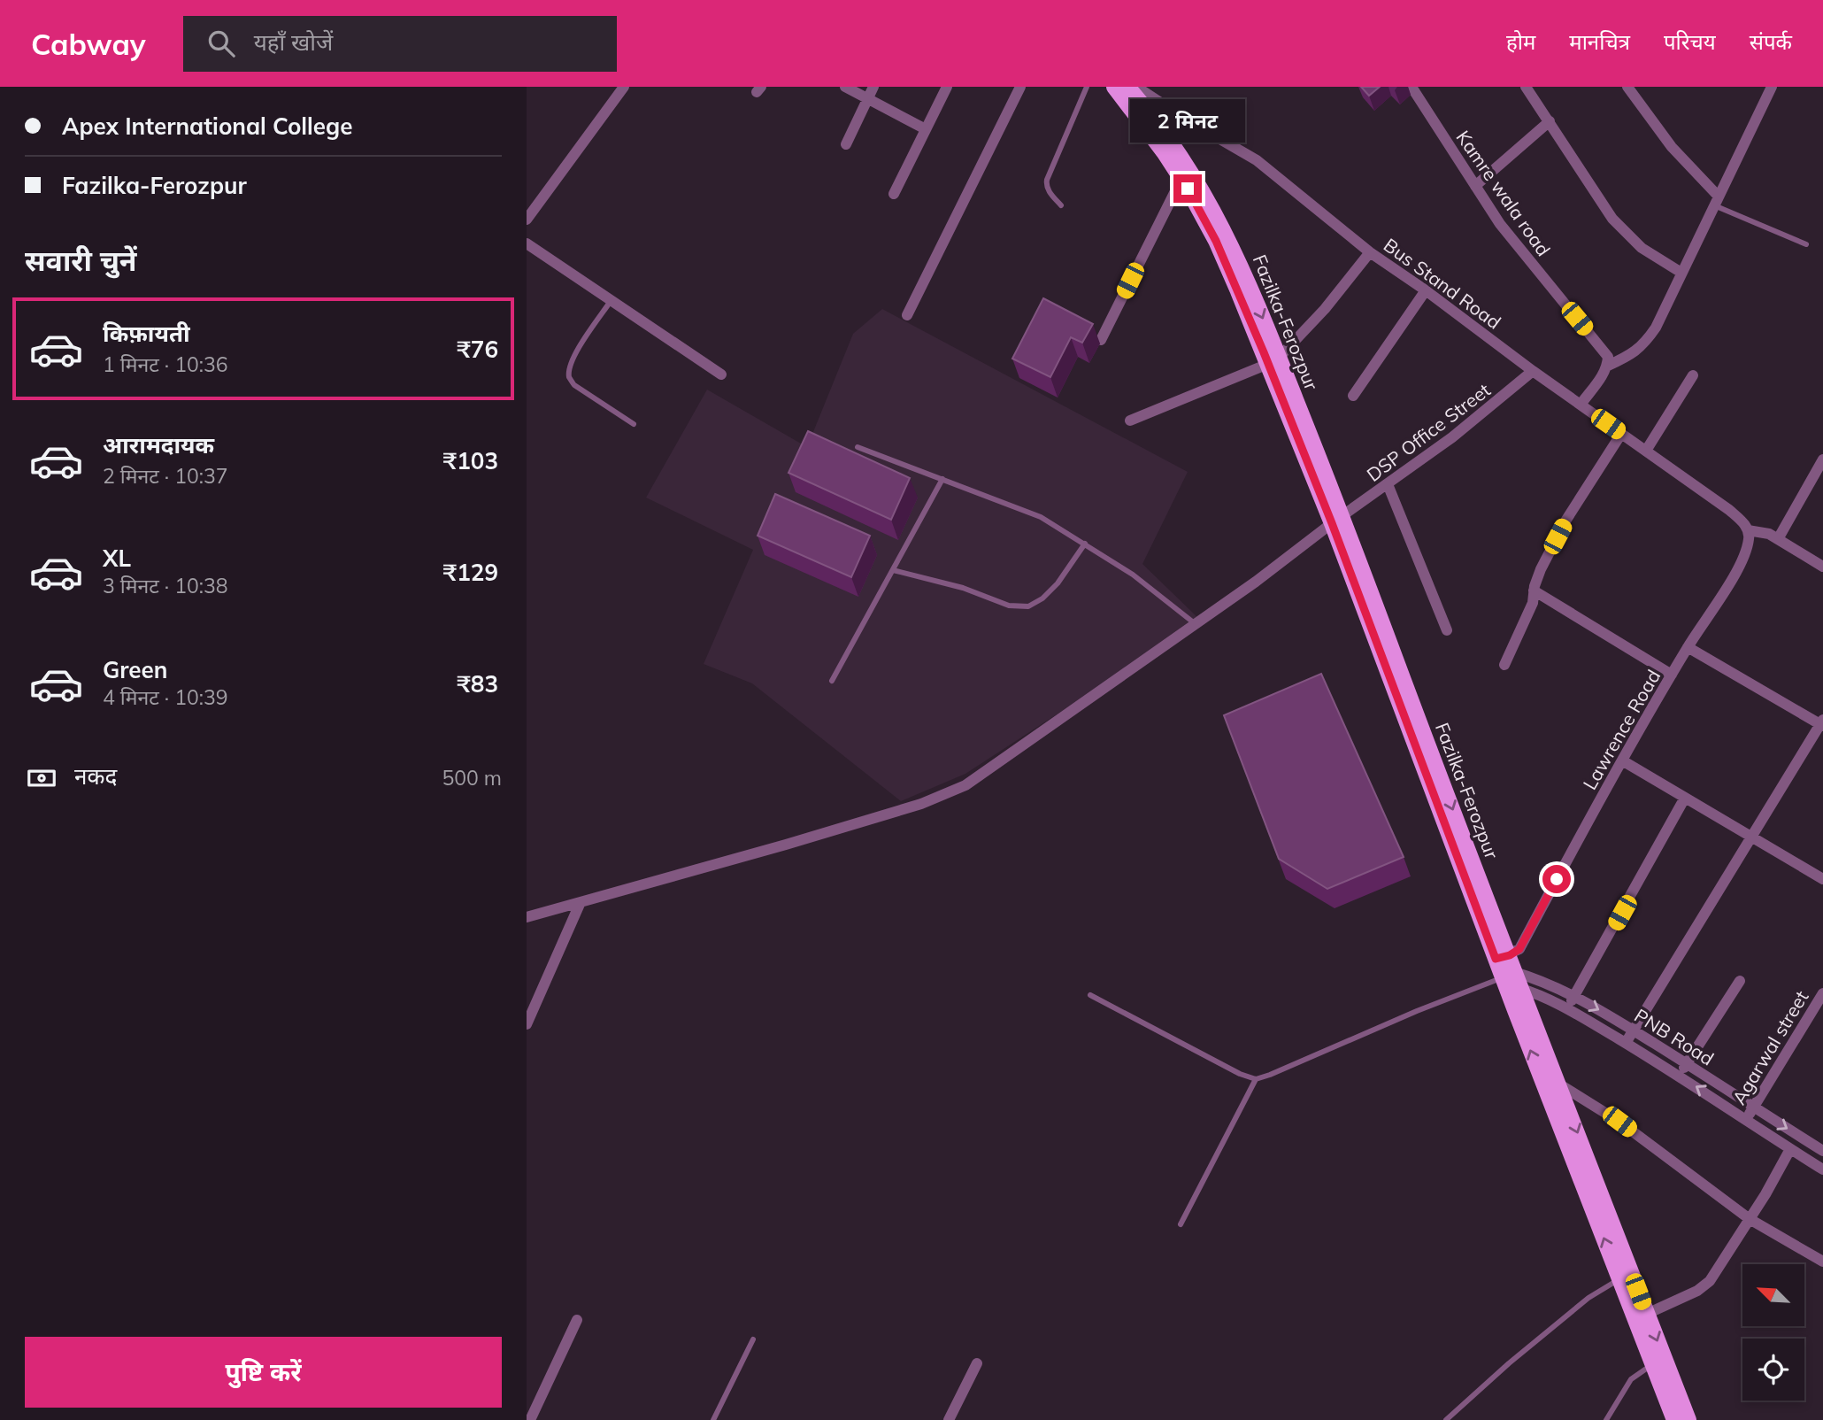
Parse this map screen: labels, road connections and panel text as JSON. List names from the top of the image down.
{
  "streets": {
    "main road": ["Fazilka-Ferozpur"],
    "street": [
      "Kamre wala road",
      "Bus Stand Road",
      "DSP Office Street",
      "Lawrence Road",
      "PNB Road",
      "Agarwal street"
    ]
  },
  "crossings": [
    ["Bus Stand Road", "DSP Office Street"],
    ["Bus Stand Road", "Lawrence Road"],
    ["Fazilka-Ferozpur", "DSP Office Street"],
    ["Fazilka-Ferozpur", "Lawrence Road"],
    ["Fazilka-Ferozpur", "PNB Road"],
    ["Lawrence Road", "PNB Road"],
    ["PNB Road", "Agarwal street"]
  ],
  "north": "top left",
  "page": {
    "header": "Cabway",
    "search": "यहाँ खोजें",
    "nav": [
      "होम",
      "मानचित्र",
      "परिचय",
      "संपर्क"
    ],
    "banner": ["Apex International College", "Fazilka-Ferozpur"],
    "bubble": "2 मिनट",
    "heading": "सवारी चुनें",
    "list": [
      {
        "name": "किफ़ायती",
        "note": "1 मिनट · 10:36",
        "value": "₹76"
      },
      {
        "name": "आरामदायक",
        "note": "2 मिनट · 10:37",
        "value": "₹103"
      },
      {
        "name": "XL",
        "note": "3 मिनट · 10:38",
        "value": "₹129"
      },
      {
        "name": "Green",
        "note": "4 मिनट · 10:39",
        "value": "₹83"
      }
    ],
    "pay": ["नकद", "500 m"],
    "buttons": "पुष्टि करें"
  }
}
